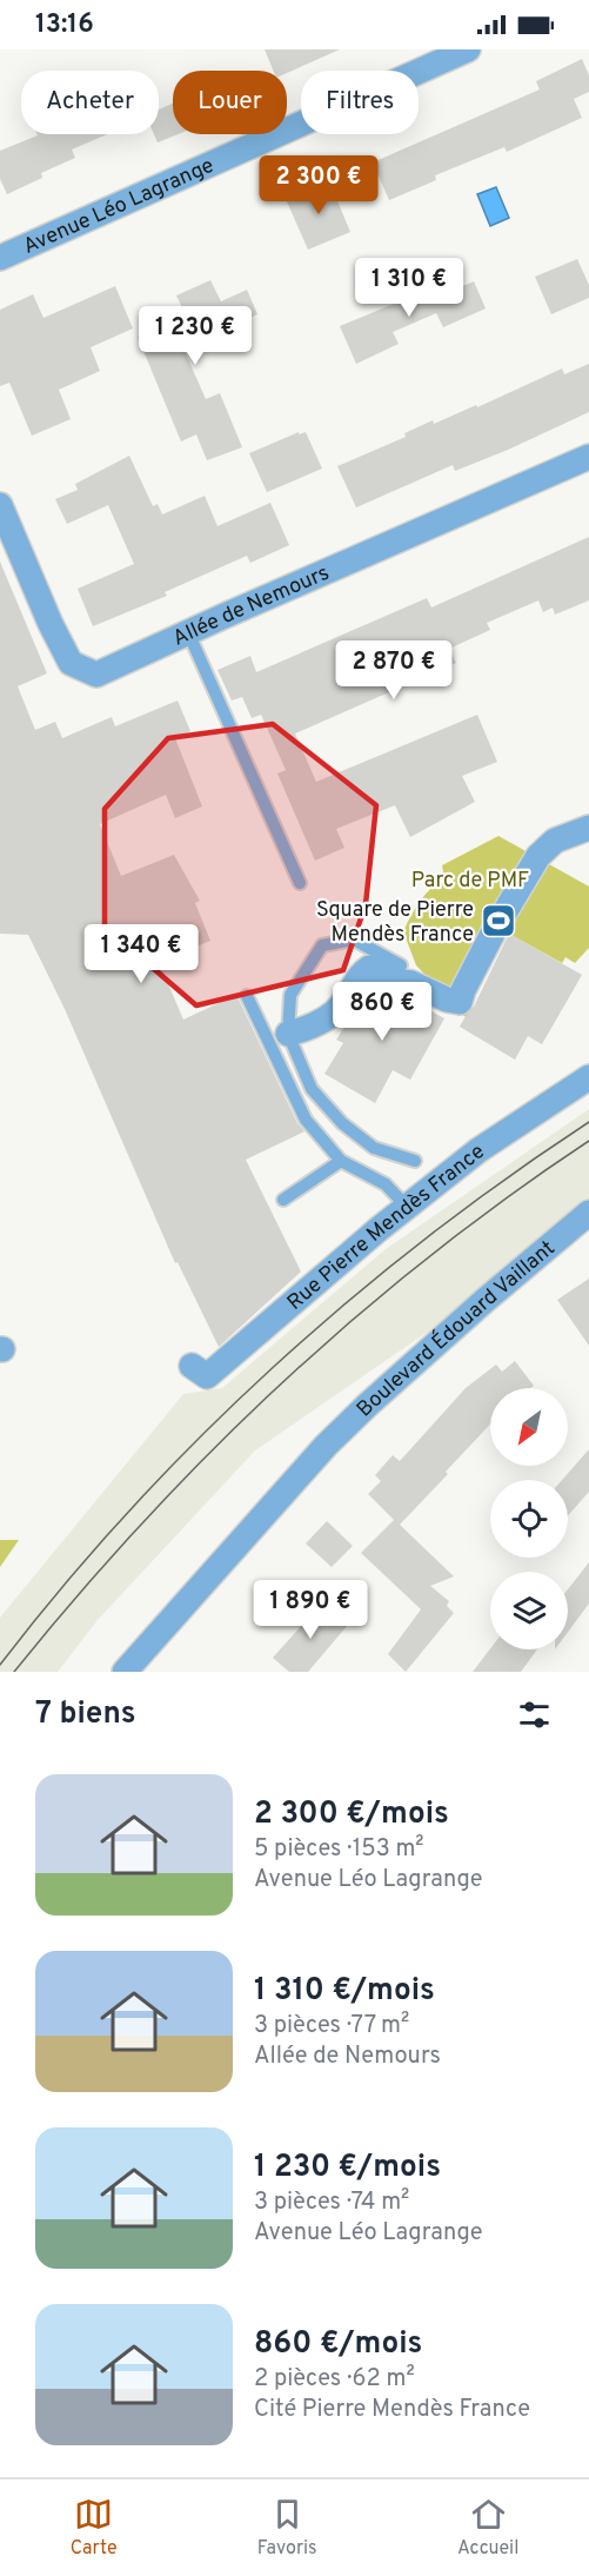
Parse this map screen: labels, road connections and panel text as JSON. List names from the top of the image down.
{
  "streets": {
    "street": [
      "Avenue Léo Lagrange",
      "Allée de Nemours",
      "Rue Pierre Mendès France",
      "Boulevard Édouard Vaillant"
    ]
  },
  "parks": ["Parc de PMF"],
  "places": {
    "sports": ["Square de Pierre Mendès France"]
  },
  "north": "bottom left",
  "page": {
    "status": "13:16",
    "chip": ["Acheter", "Louer", "Filtres"],
    "price": [
      "2 300 €",
      "1 310 €",
      "1 230 €",
      "2 870 €",
      "1 340 €",
      "860 €",
      "1 890 €"
    ],
    "heading": "7 biens",
    "list": [
      {
        "name": "2 300 €/mois",
        "note": "5 pièces · 153 m² · Avenue Léo Lagrange"
      },
      {
        "name": "1 310 €/mois",
        "note": "3 pièces · 77 m² · Allée de Nemours"
      },
      {
        "name": "1 230 €/mois",
        "note": "3 pièces · 74 m² · Avenue Léo Lagrange"
      },
      {
        "name": "860 €/mois",
        "note": "2 pièces · 62 m² · Cité Pierre Mendès France"
      }
    ],
    "tabs": ["Carte", "Favoris", "Accueil"]
  }
}
